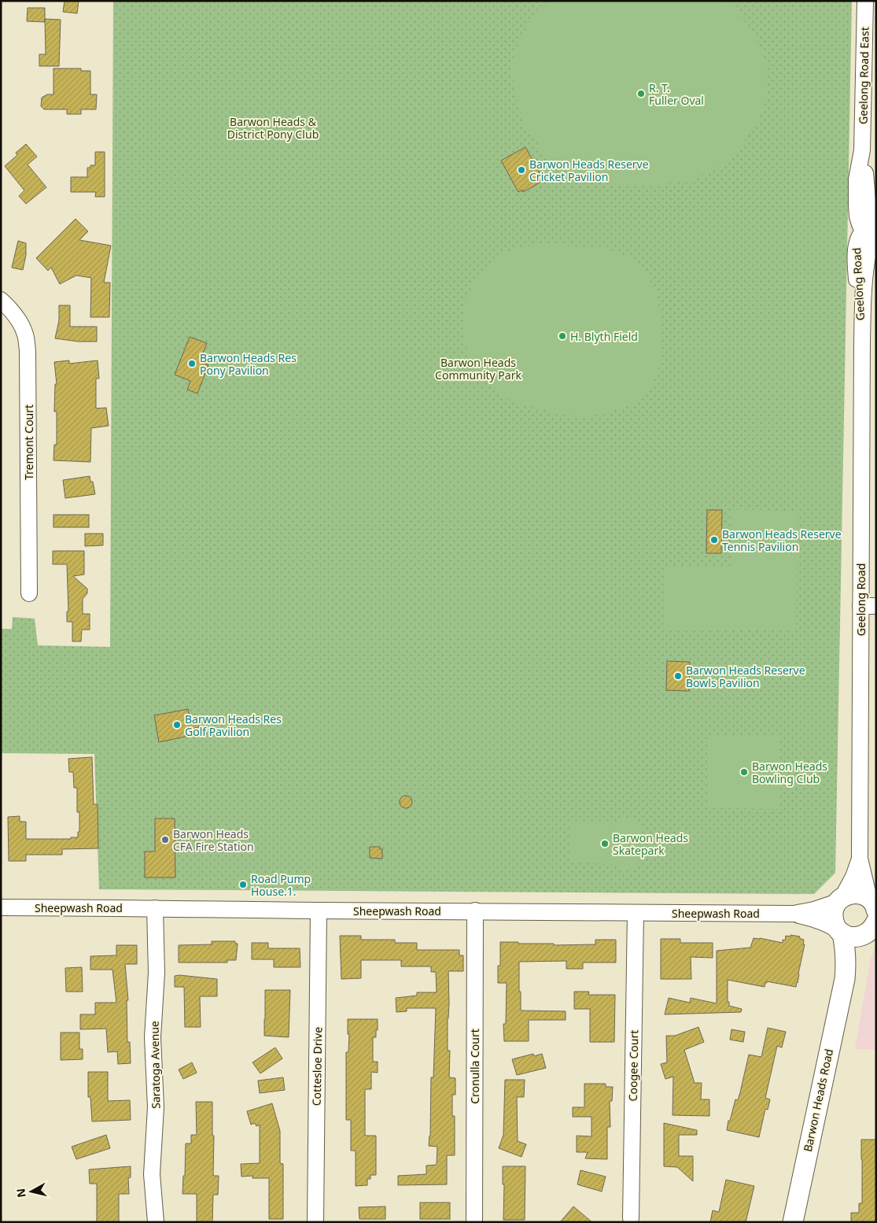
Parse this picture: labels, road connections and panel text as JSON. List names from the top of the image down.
{
  "streets": {
    "main road": ["Barwon Heads Road"],
    "street": [
      "Geelong Road East",
      "Geelong Road",
      "Tremont Court",
      "Sheepwash Road",
      "Saratoga Avenue",
      "Coogee Court",
      "Cottesloe Drive",
      "Cronulla Court"
    ]
  },
  "crossings": [
    ["Geelong Road East", "Geelong Road"],
    ["Geelong Road", "Sheepwash Road"],
    ["Geelong Road", "Barwon Heads Road"],
    ["Sheepwash Road", "Saratoga Avenue"],
    ["Sheepwash Road", "Coogee Court"],
    ["Sheepwash Road", "Cottesloe Drive"],
    ["Sheepwash Road", "Cronulla Court"],
    ["Sheepwash Road", "Barwon Heads Road"]
  ],
  "parks": ["Barwon Heads & District Pony Club", "Barwon Heads Community Park"],
  "places": [
    "R. T. Fuller Oval",
    "Barwon Heads Reserve Cricket Pavilion",
    "H. Blyth Field",
    "Barwon Heads Res Pony Pavilion",
    "Barwon Heads Reserve Tennis Pavilion",
    "Barwon Heads Reserve Bowls Pavilion",
    "Barwon Heads Res Golf Pavilion",
    "Barwon Heads Bowling Club",
    "Barwon Heads CFA Fire Station",
    "Barwon Heads Skatepark",
    "Road Pump House.1."
  ],
  "north": "left"
}
